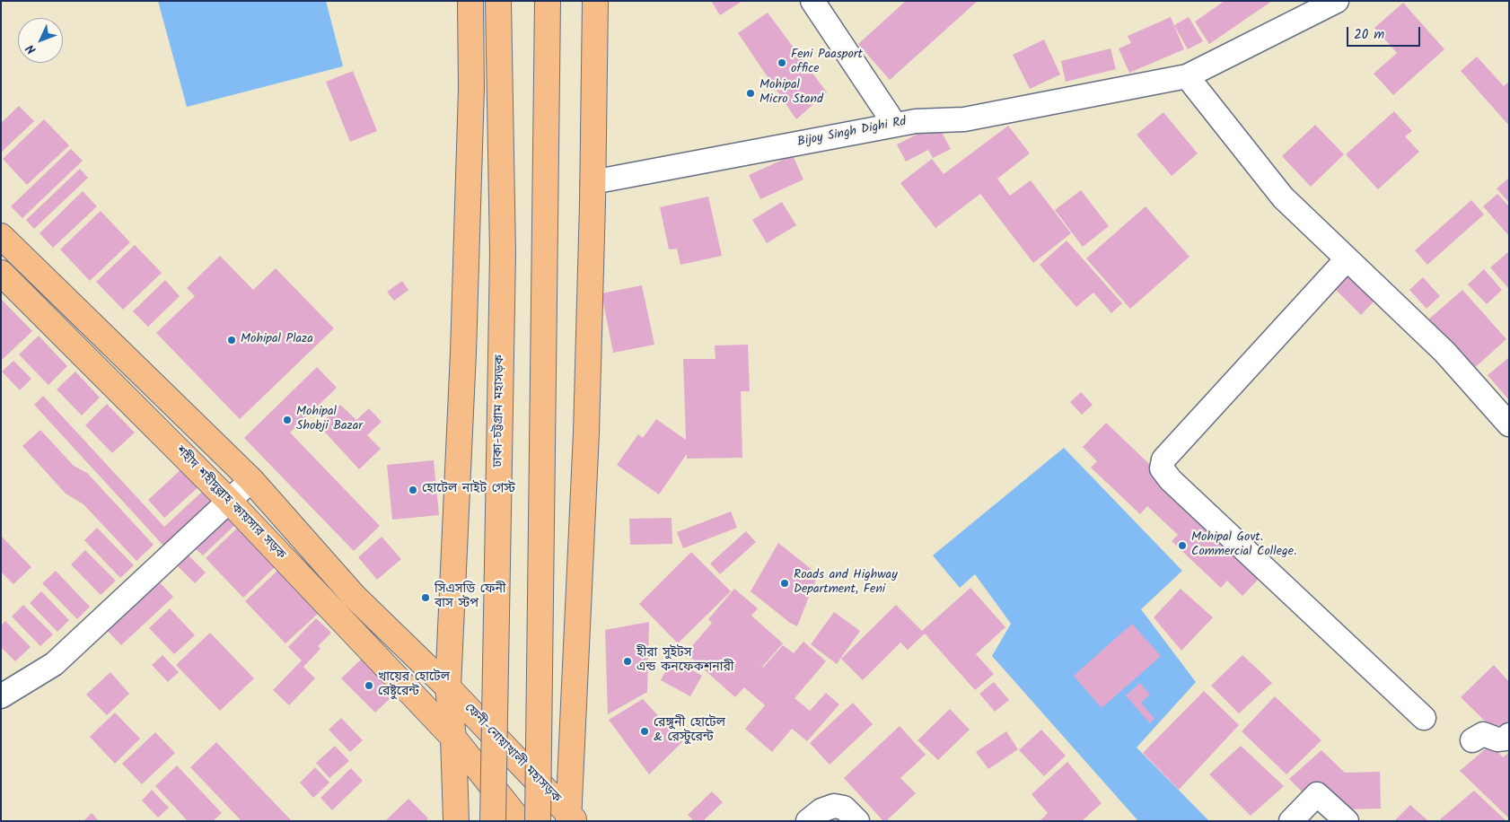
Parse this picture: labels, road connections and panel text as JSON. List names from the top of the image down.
{
  "streets": {
    "main road": ["ঢাকা-চট্টগ্রাম মহাসড়ক", "শহীদ শহীদুল্লাহ কায়সার সড়ক", "ফেনী-নোয়াখালী মহাসড়ক"],
    "street": ["Bijoy Singh Dighi Rd"]
  },
  "places": [
    "Feni Paasport office",
    "Mohipal Micro Stand",
    "Mohipal Plaza",
    "Mohipal Shobji Bazar",
    "হোটেল নাইট গেস্ট",
    "Mohipal Govt. Commercial College.",
    "Roads and Highway Department, Feni",
    "সিএসডি ফেনী বাস স্টপ",
    "হীরা সুইটস এন্ড কনফেকশনারী",
    "খায়ের হোটেল রেষ্টুরেন্ট",
    "রেঙ্গুনী হোটেল & রেস্টুরেন্ট"
  ],
  "scale_bar": "20 m",
  "north": "bottom left"
}
